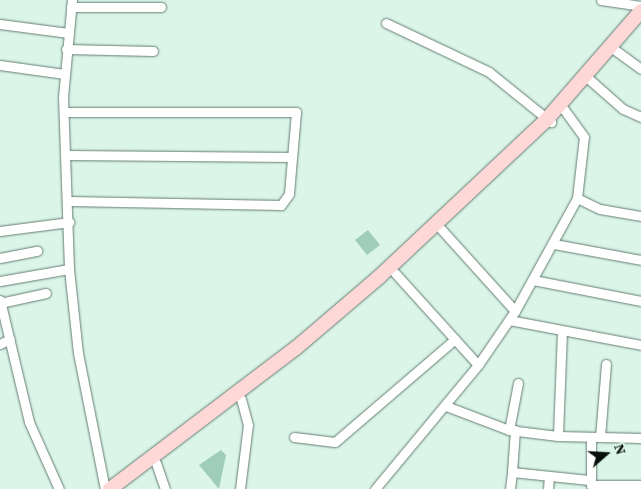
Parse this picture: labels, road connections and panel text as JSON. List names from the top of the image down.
{
  "north": "right"
}
